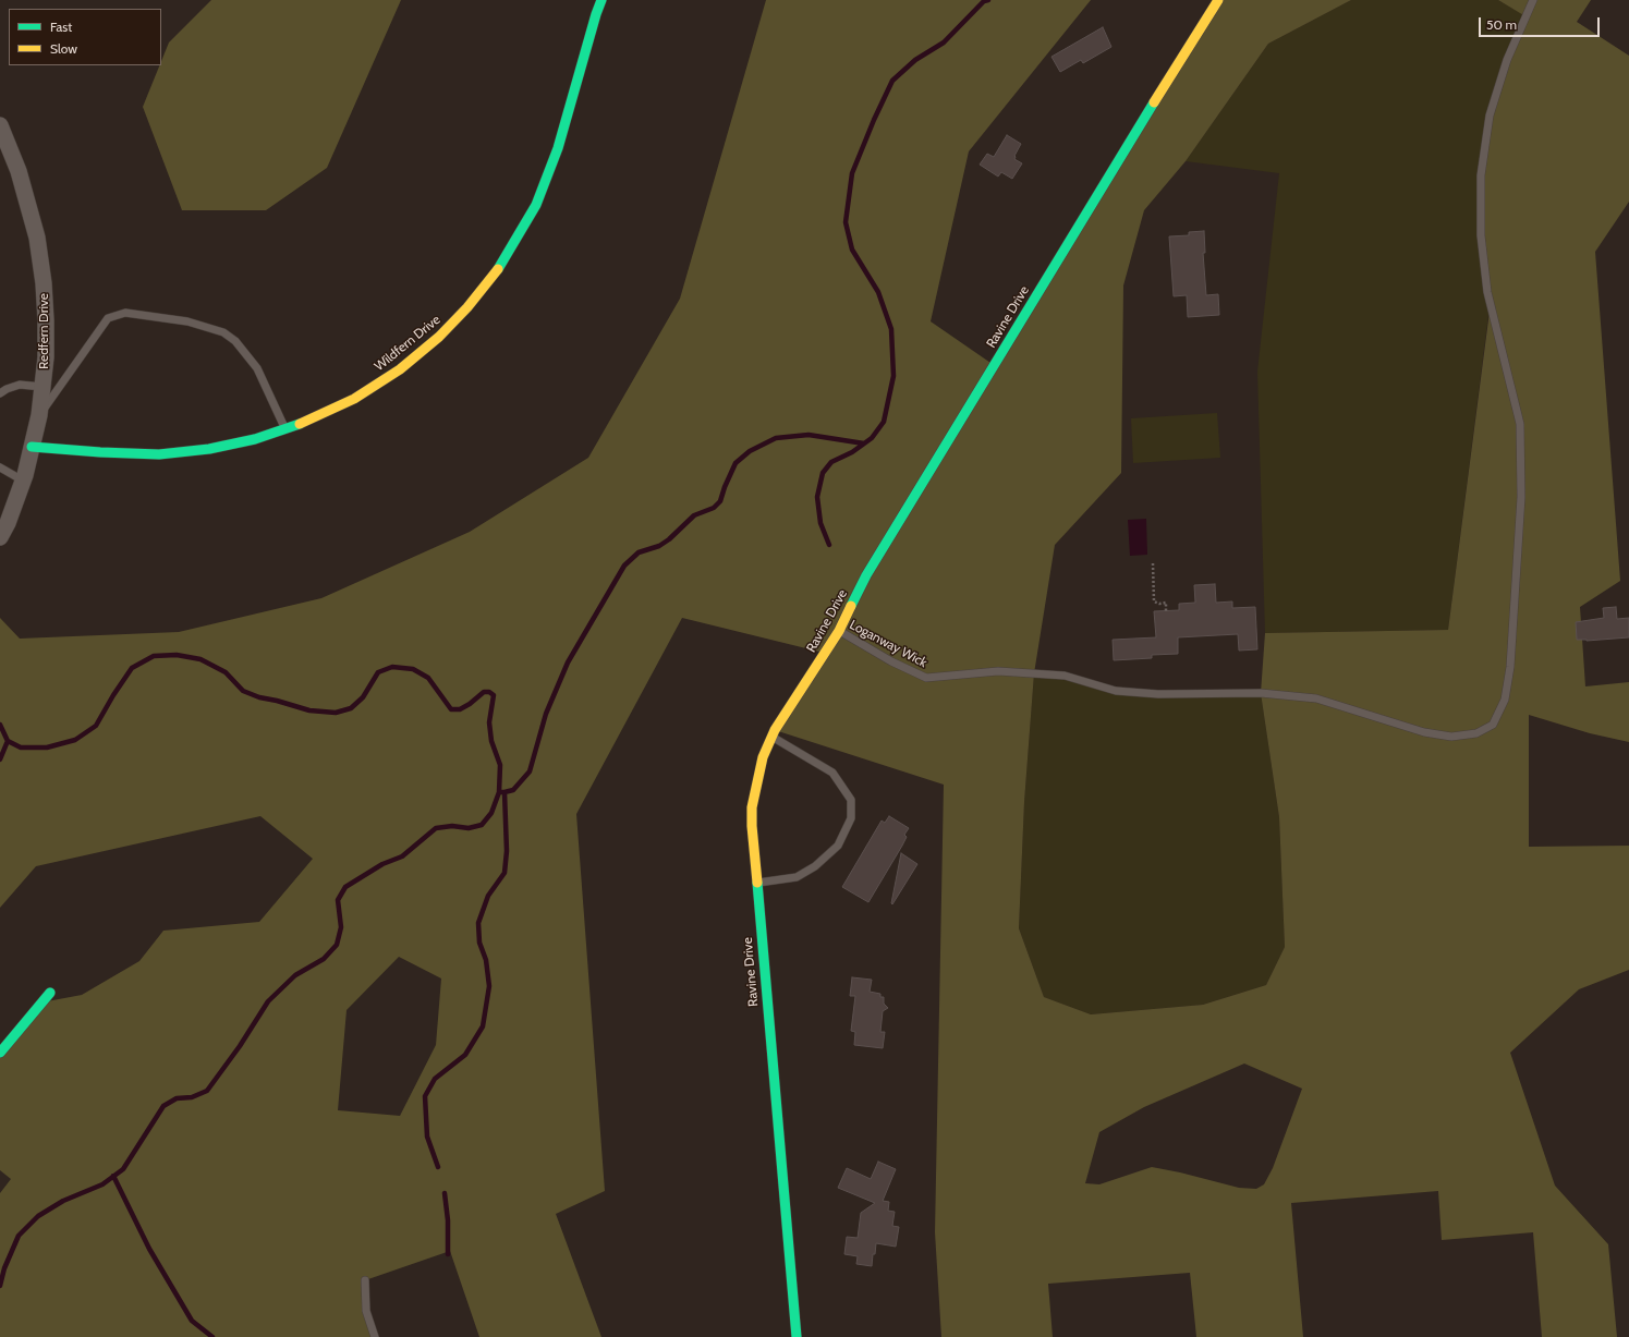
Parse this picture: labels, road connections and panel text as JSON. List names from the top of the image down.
{
  "streets": {
    "street": ["Ravine Drive", "Redfern Drive", "Wildfern Drive"],
    "lane": ["Loganway Wick"]
  },
  "crossings": [
    ["Ravine Drive", "Loganway Wick"],
    ["Redfern Drive", "Wildfern Drive"]
  ],
  "legend": ["Fast", "Slow"],
  "scale_bar": "50 m"
}
